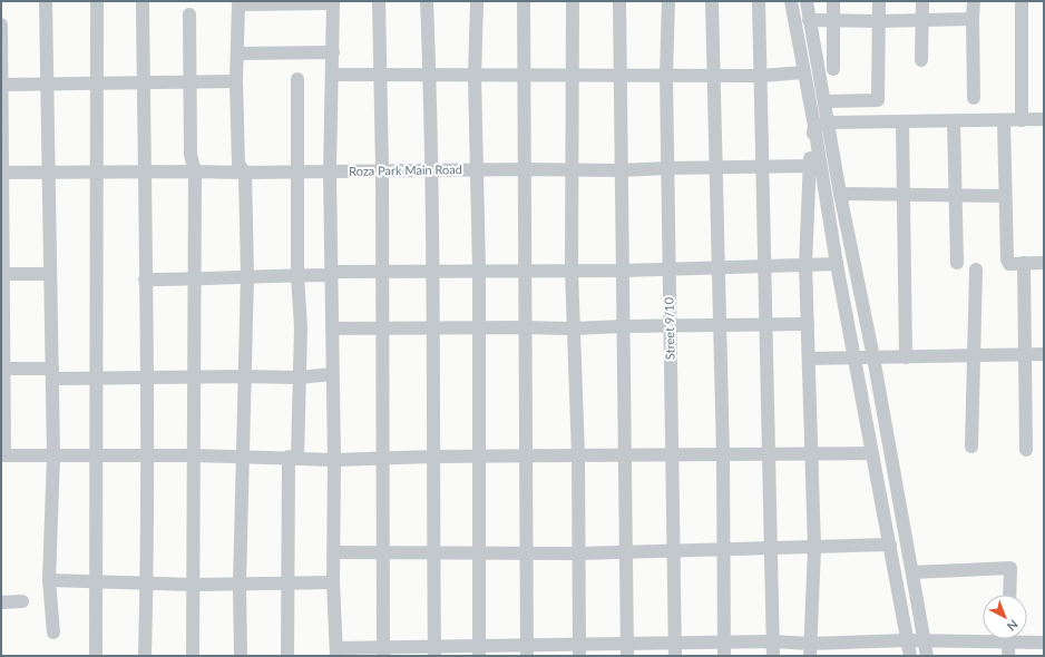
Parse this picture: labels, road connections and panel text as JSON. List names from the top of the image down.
{
  "streets": {
    "street": ["Roza Park Main Road", "Street 9/10"]
  },
  "crossings": [
    ["Roza Park Main Road", "Street 9/10"]
  ],
  "north": "bottom right"
}
